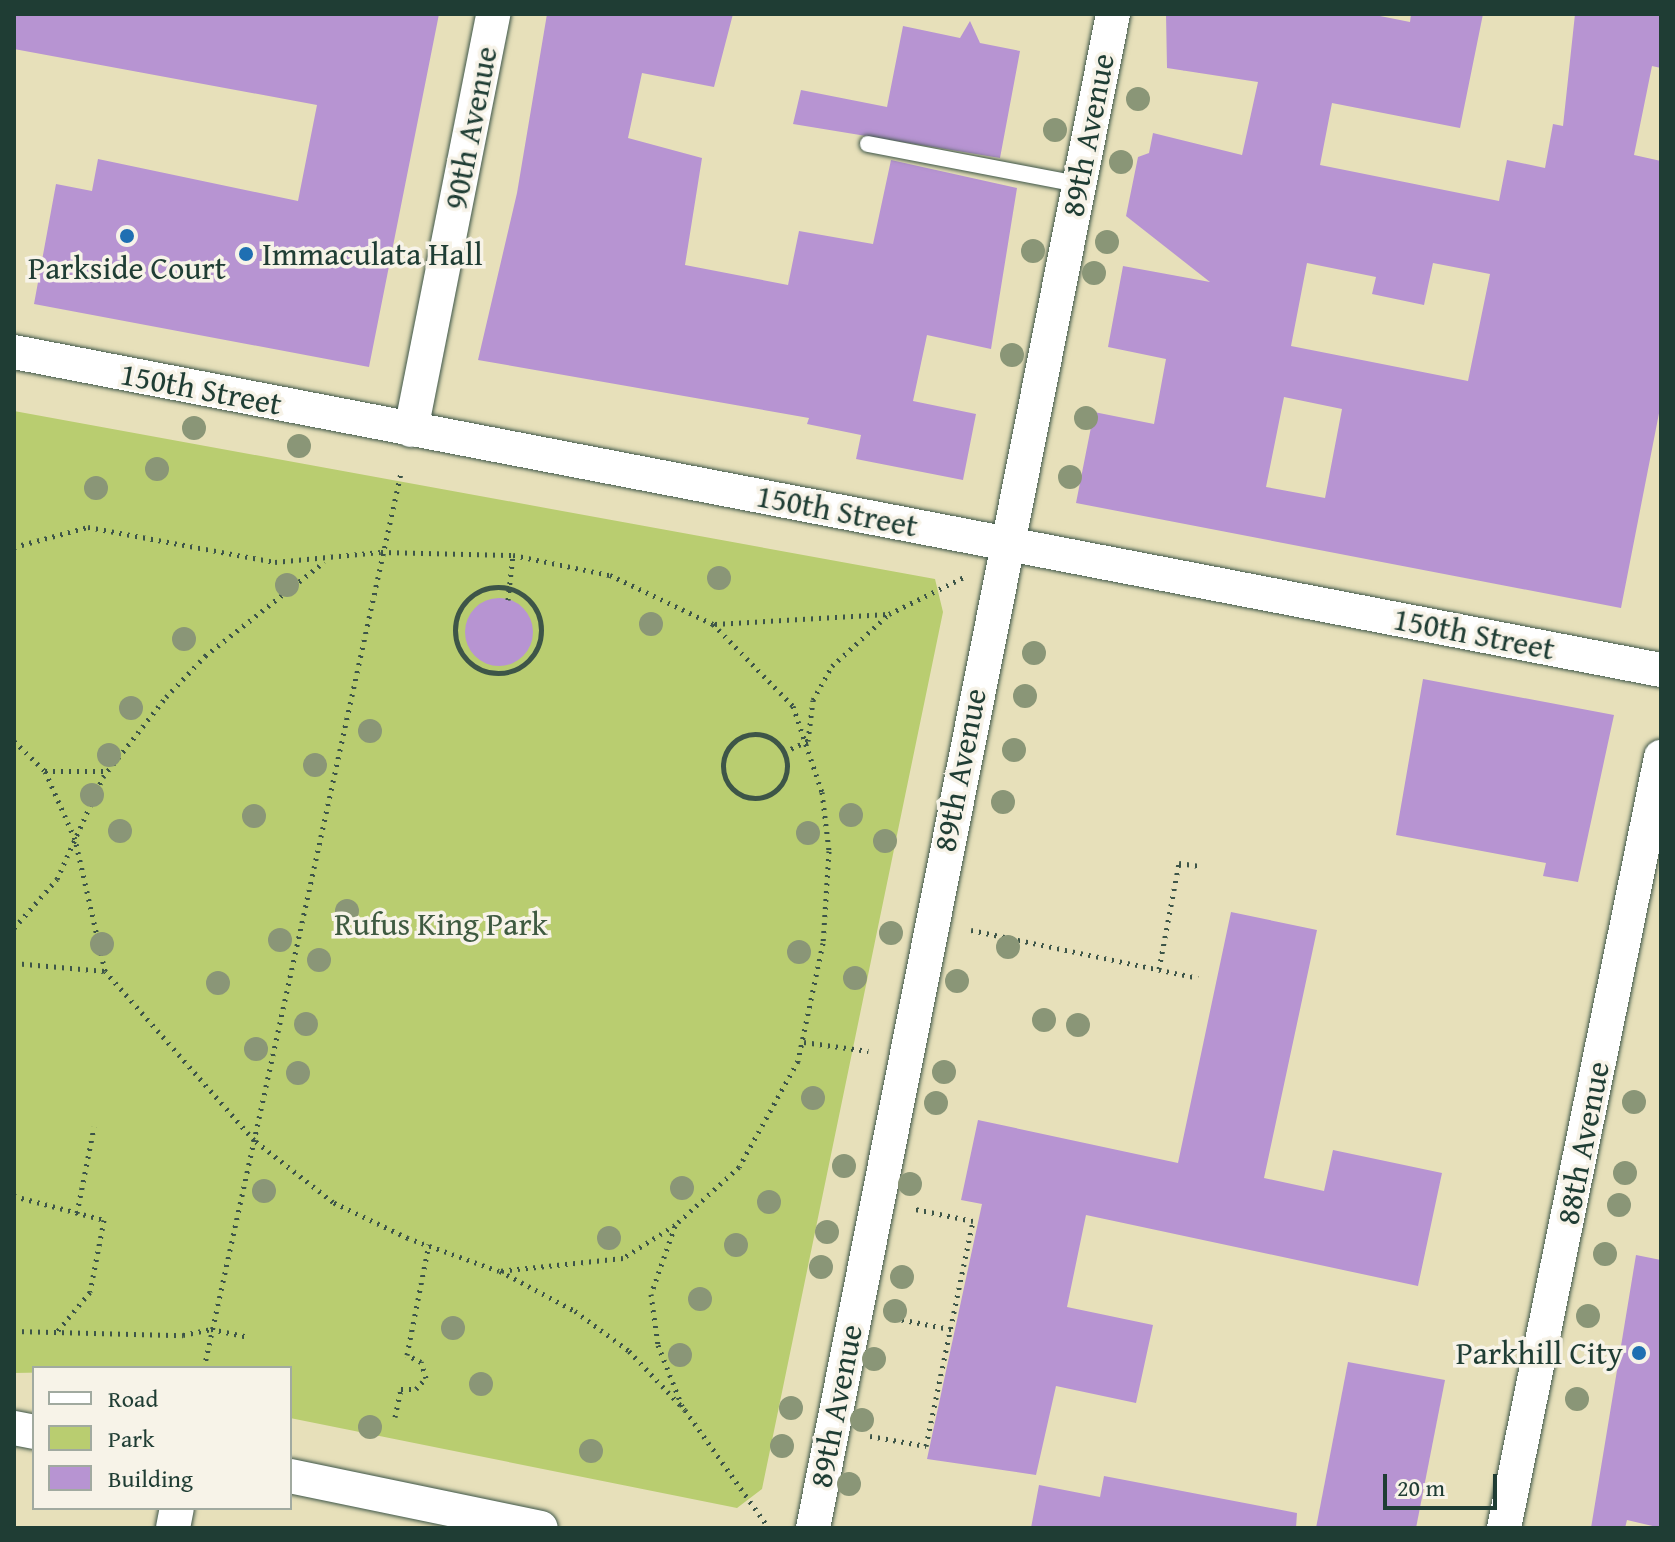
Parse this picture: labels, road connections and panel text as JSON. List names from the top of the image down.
{
  "streets": {
    "street": [
      "90th Avenue",
      "89th Avenue",
      "150th Street",
      "88th Avenue"
    ]
  },
  "crossings": [
    ["90th Avenue", "150th Street"],
    ["89th Avenue", "150th Street"]
  ],
  "parks": ["Rufus King Park"],
  "places": ["Parkside Court", "Immaculata Hall", "Parkhill City"],
  "legend": ["Road", "Park", "Building"],
  "scale_bar": "20 m"
}
